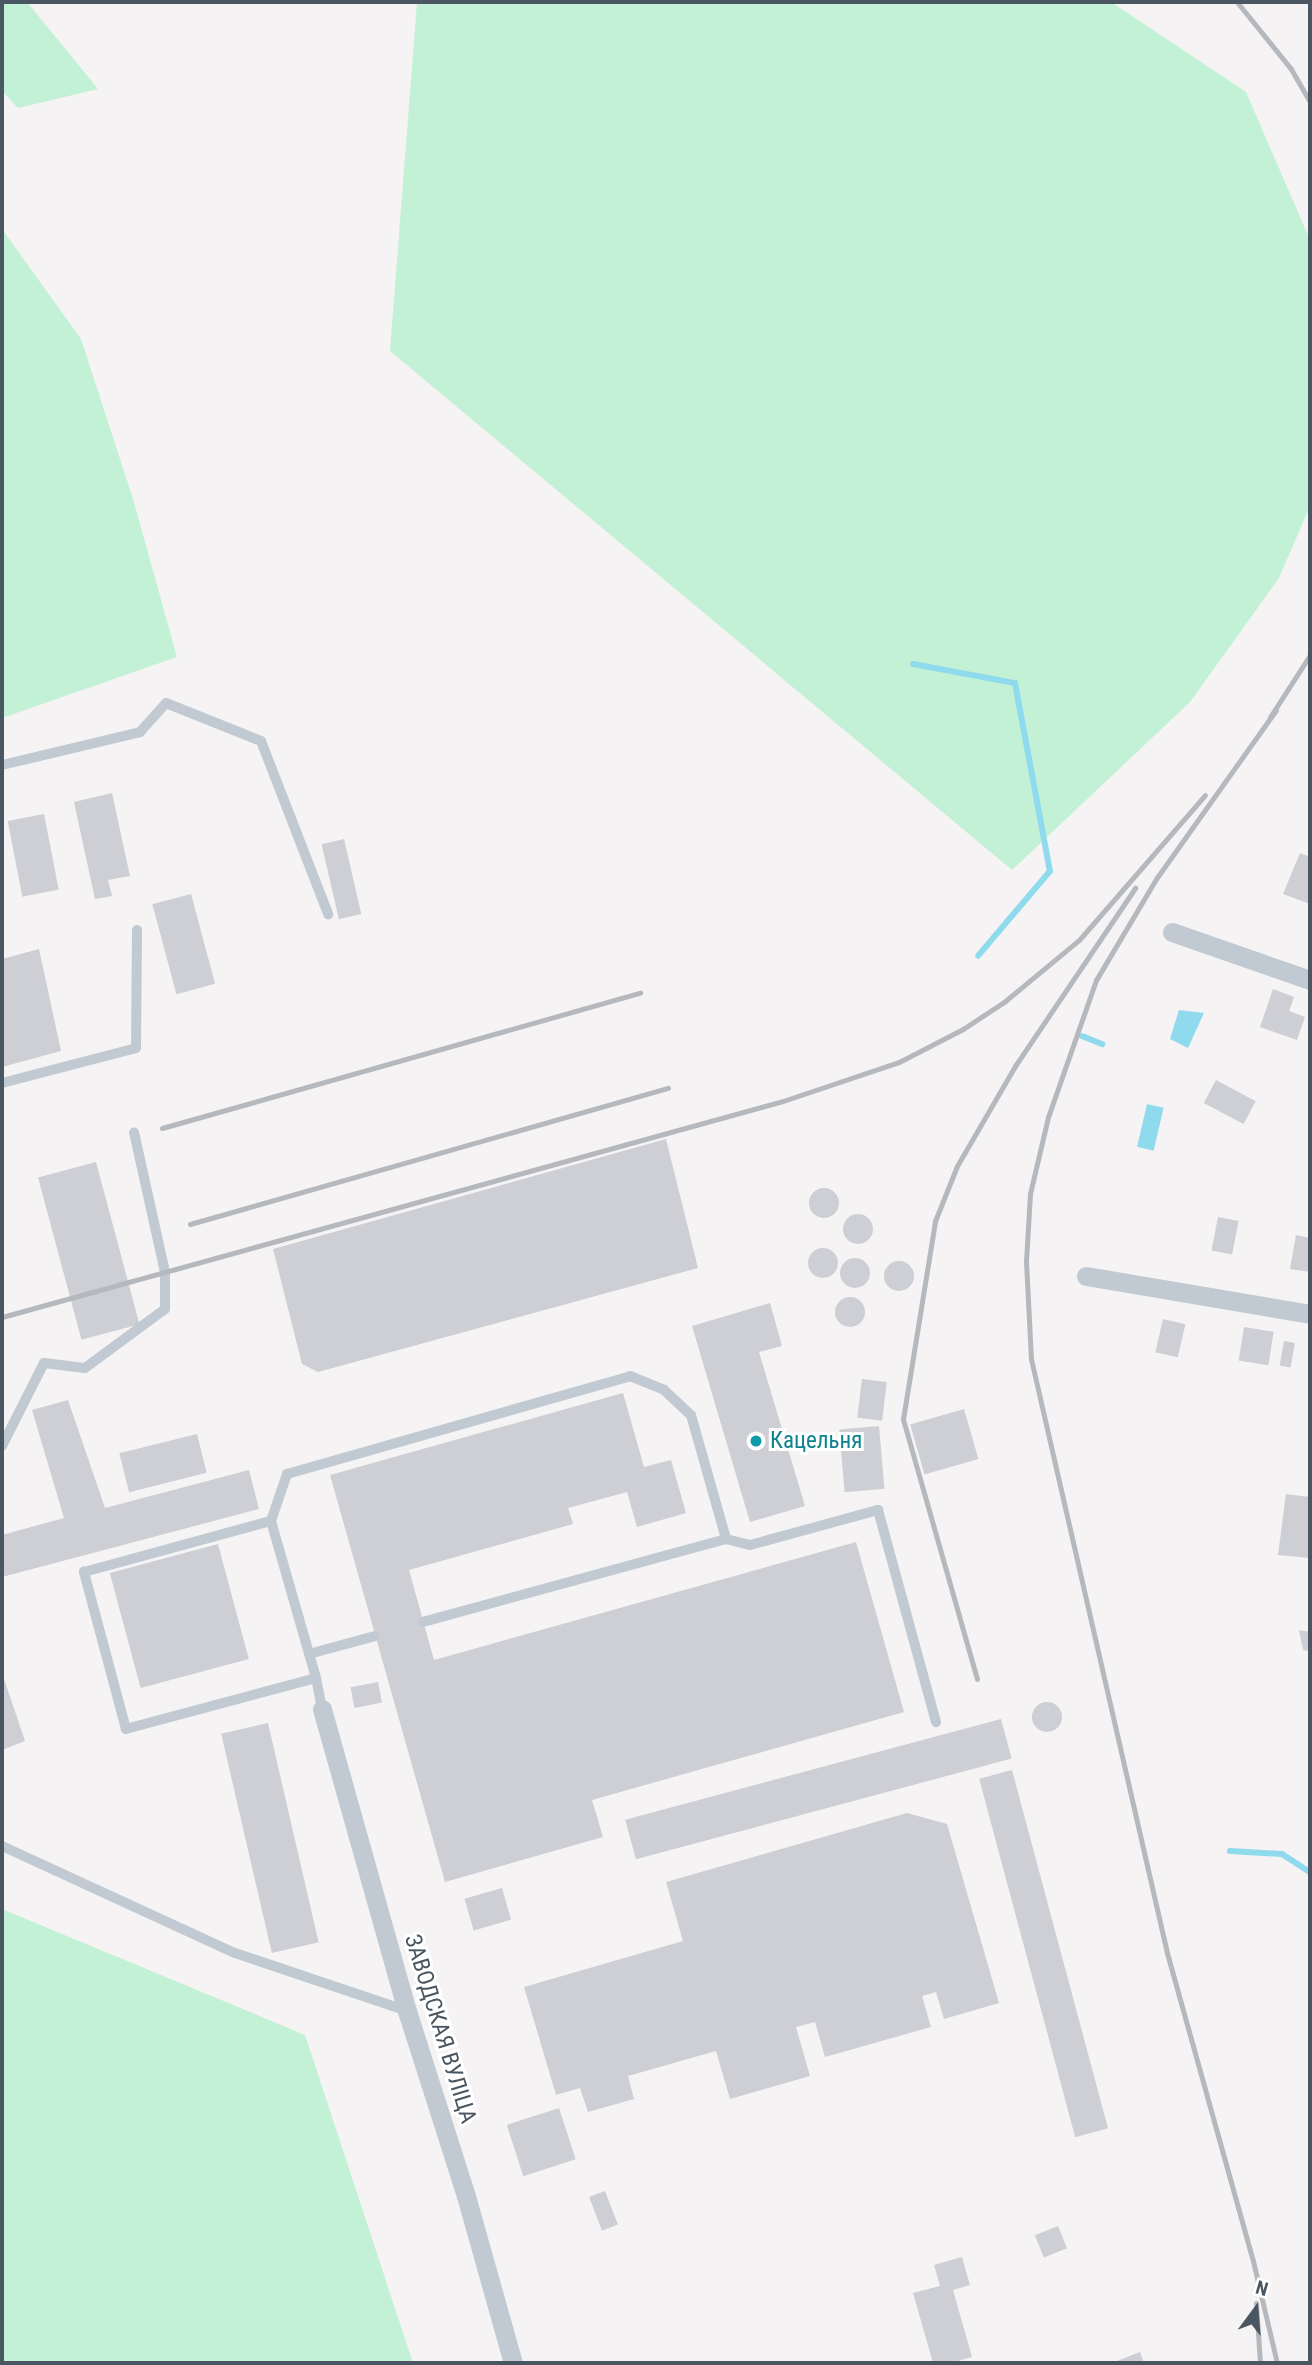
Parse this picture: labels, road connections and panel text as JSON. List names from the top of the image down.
{
  "streets": {
    "street": ["ЗАВОДСКАЯ ВУЛІЦА"]
  },
  "places": ["Кацельня"],
  "north": "top"
}
